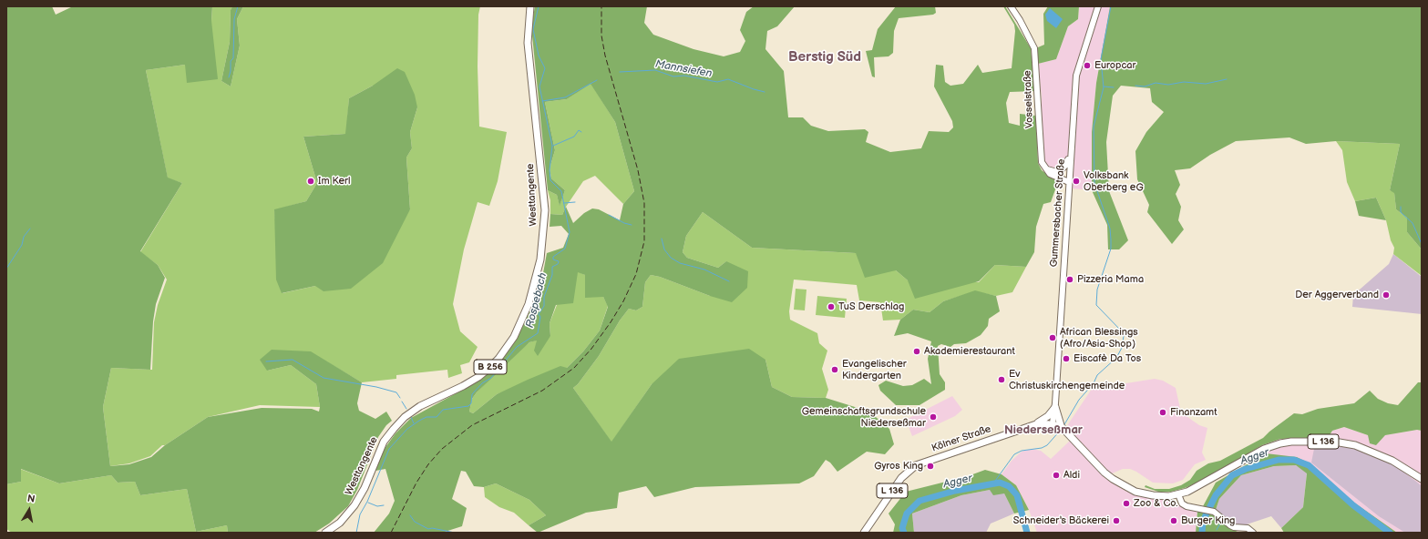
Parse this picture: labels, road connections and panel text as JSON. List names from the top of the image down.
{
  "streets": {
    "main road": [
      "Vosselstraße",
      "Westtangente",
      "Gummersbacher Straße",
      "B 256",
      "Kölner Straße",
      "L 136"
    ]
  },
  "crossings": [
    ["Gummersbacher Straße", "Kölner Straße"],
    ["Kölner Straße", "L 136"]
  ],
  "districts": ["Berstig Süd", "Niederseßmar"],
  "water": ["Mannsiefen", "Rospebach", "Agger"],
  "places": [
    "Europcar",
    "Im Kerl",
    "Volksbank Oberberg eG",
    "Pizzeria Mama",
    "Der Aggerverband",
    "TuS Derschlag",
    "African Blessings (Afro/Asia-Shop)",
    "Akademierestaurant",
    "Eiscafè Da Tos",
    "Evangelischer Kindergarten",
    "Ev Christuskirchengemeinde",
    "Finanzamt",
    "Gemeinschaftsgrundschule Niederseßmar",
    "Gyros King",
    "Aldi",
    "Zoo & Co.",
    "Schneider's Bäckerei",
    "Burger King"
  ],
  "north": "top"
}
